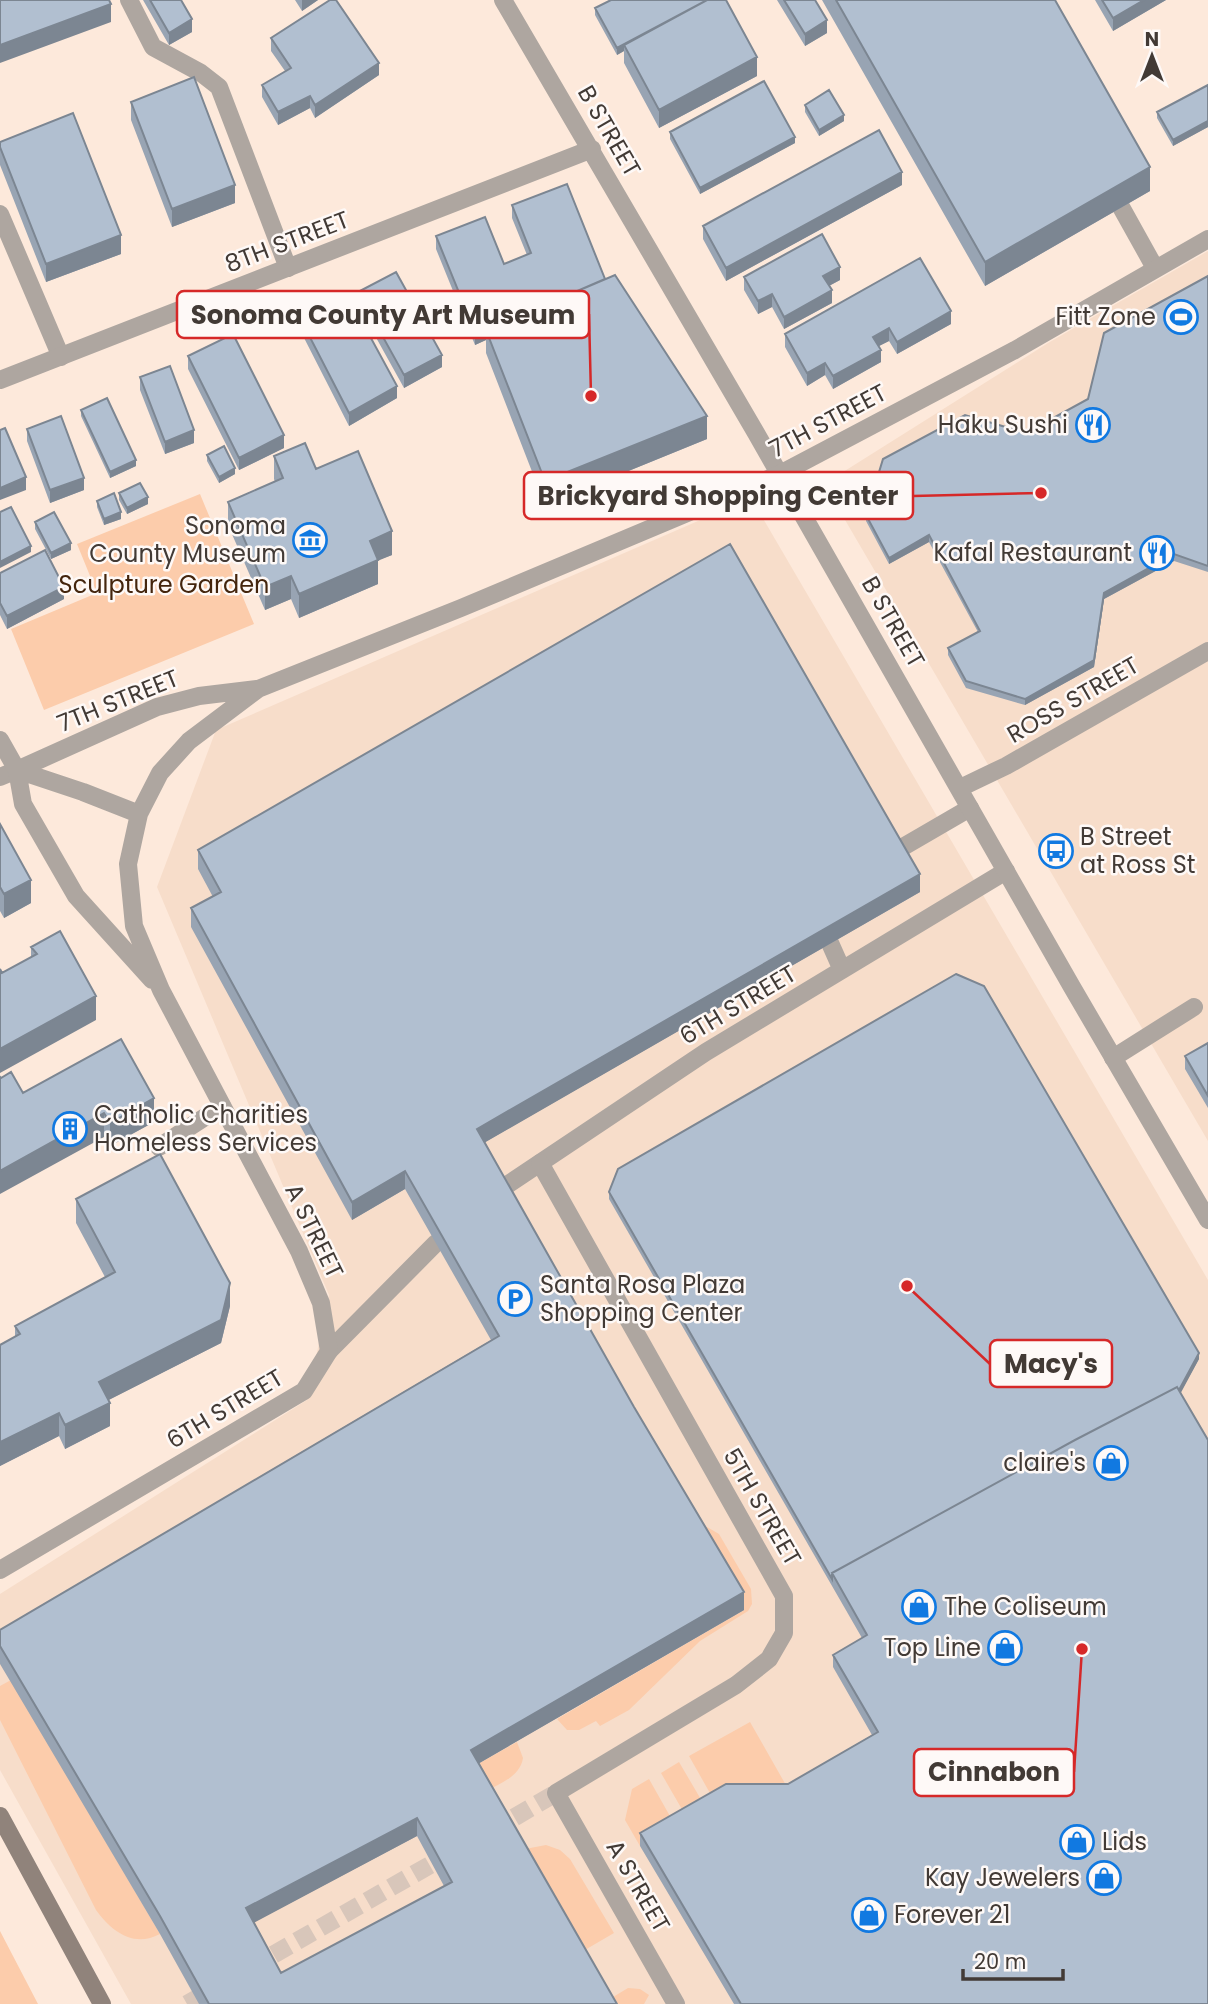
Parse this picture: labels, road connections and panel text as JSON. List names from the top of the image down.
{
  "streets": {
    "street": [
      "B STREET",
      "8TH STREET",
      "7TH STREET",
      "ROSS STREET",
      "6TH STREET",
      "A STREET",
      "5TH STREET"
    ]
  },
  "crossings": [
    ["B STREET", "8TH STREET"],
    ["B STREET", "7TH STREET"],
    ["B STREET", "ROSS STREET"],
    ["B STREET", "6TH STREET"],
    ["7TH STREET", "A STREET"],
    ["6TH STREET", "A STREET"],
    ["6TH STREET", "5TH STREET"],
    ["A STREET", "5TH STREET"]
  ],
  "parks": ["Sculpture Garden"],
  "places": {
    "sports": ["Fitt Zone"],
    "other": [
      "Sonoma County Art Museum",
      "Brickyard Shopping Center",
      "Macy's",
      "Cinnabon"
    ],
    "restaurant": ["Haku Sushi", "Kafal Restaurant"],
    "museum": ["Sonoma County Museum"],
    "bus stop": ["B Street at Ross St"],
    "building": ["Catholic Charities Homeless Services"],
    "parking": ["Santa Rosa Plaza Shopping Center"],
    "shop": [
      "claire's",
      "The Coliseum",
      "Top Line",
      "Lids",
      "Kay Jewelers",
      "Forever 21"
    ]
  },
  "scale_bar": "20 m",
  "north": "top"
}
